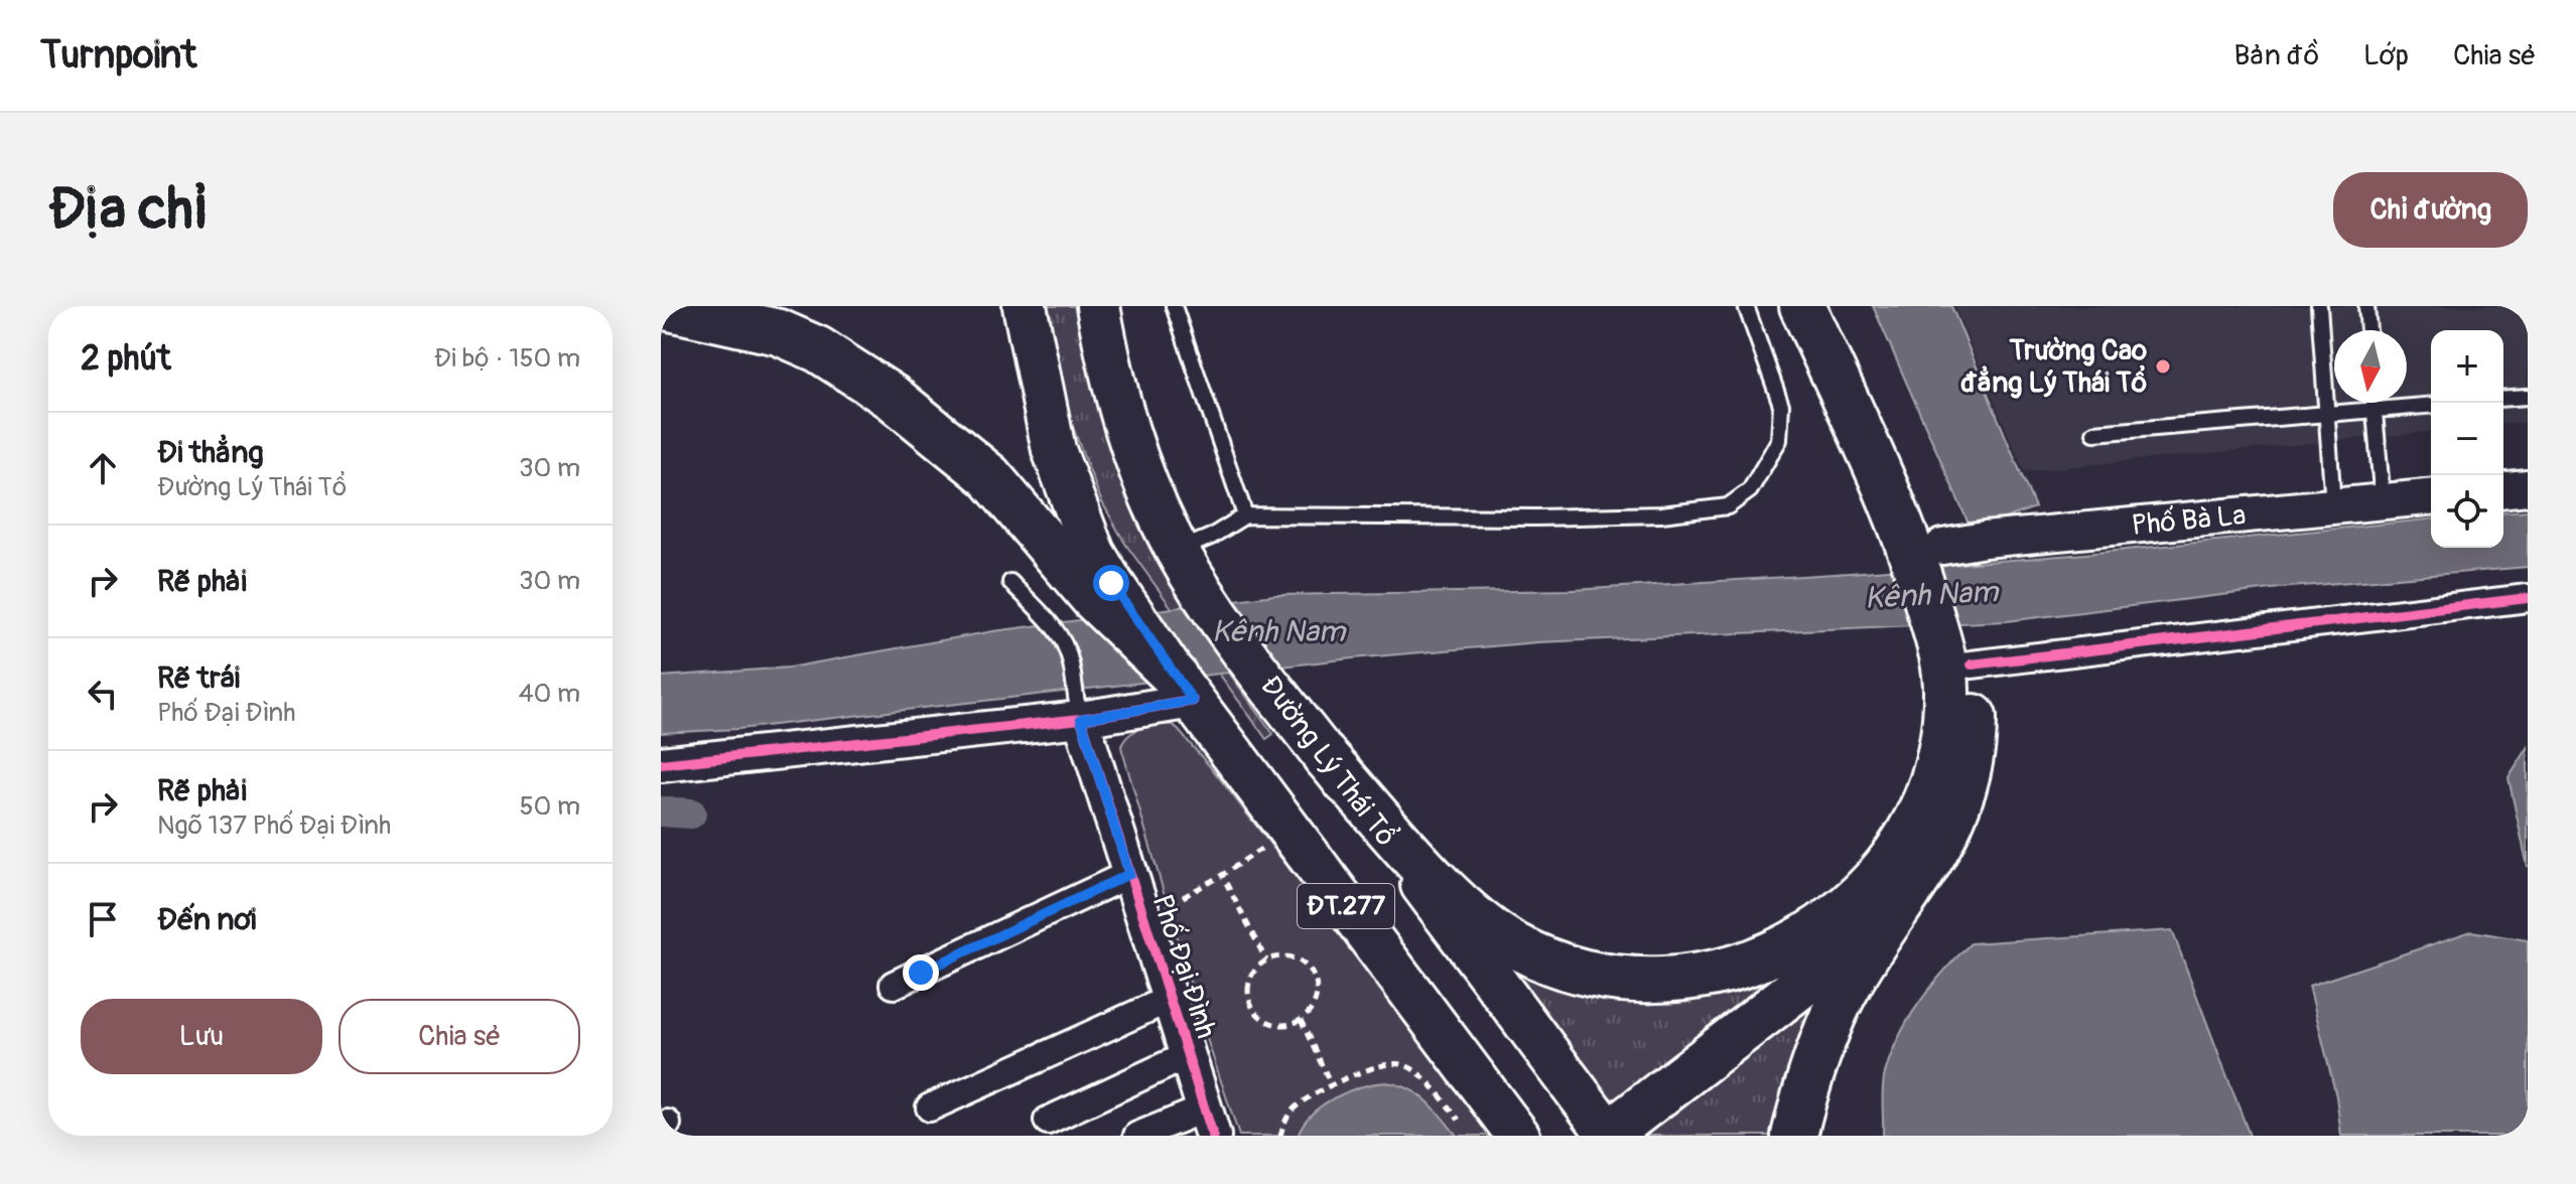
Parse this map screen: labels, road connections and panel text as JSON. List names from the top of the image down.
{
  "streets": {
    "main road": ["Đường Lý Thái Tổ", "ĐT.277"],
    "street": ["Phố Bà La", "Phố Đại Đình"]
  },
  "water": ["Kênh Nam"],
  "places": ["Trường Cao đẳng Lý Thái Tổ"],
  "north": "bottom",
  "page": {
    "header": "Turnpoint",
    "nav": ["Bản đồ", "Lớp", "Chia sẻ"],
    "buttons": [
      "Chỉ đường",
      ["Lưu", "Chia sẻ"]
    ],
    "title": "Địa chỉ",
    "heading": ["2 phút", "Đi bộ · 150 m"],
    "map_buttons": ["+", "−"],
    "list": [
      ["Đi thẳng", "Đường Lý Thái Tổ", "30 m"],
      ["Rẽ phải", "30 m"],
      ["Rẽ trái", "Phố Đại Đình", "40 m"],
      ["Rẽ phải", "Ngõ 137 Phố Đại Đình", "50 m"],
      "Đến nơi"
    ]
  }
}
